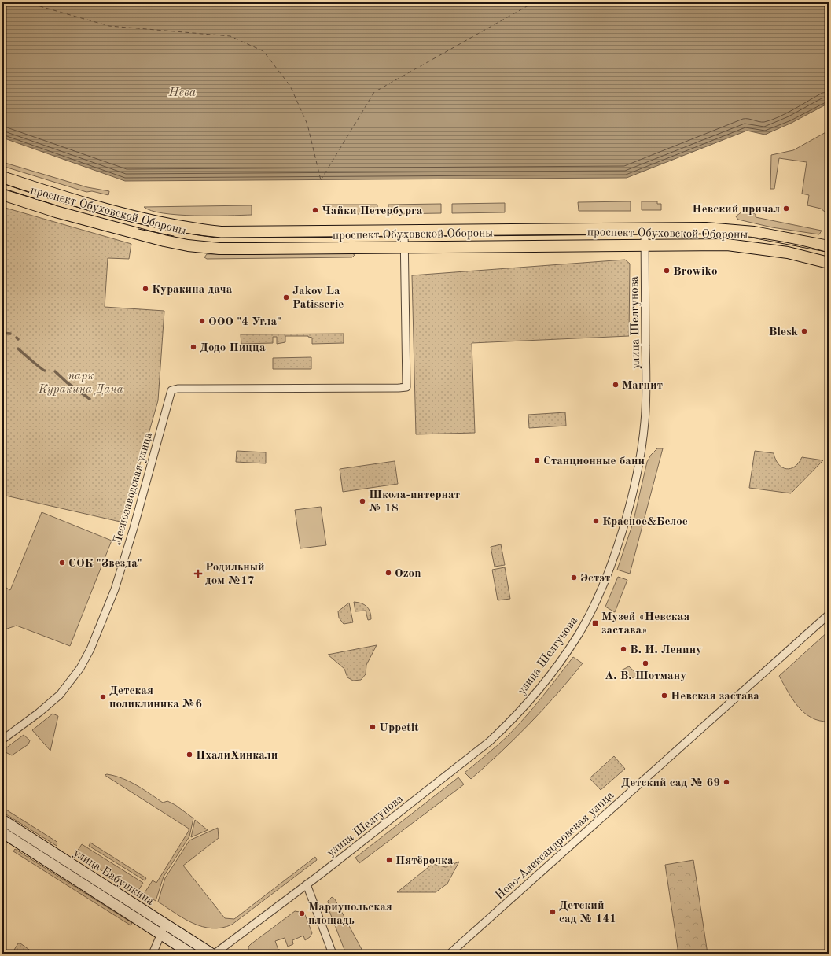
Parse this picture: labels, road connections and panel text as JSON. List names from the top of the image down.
{
  "streets": {
    "main road": ["проспект Обуховской Обороны", "улица Бабушкина"],
    "street": ["улица Шелгунова", "Леснозаводская улица", "Ново-Александровская улица"]
  },
  "crossings": [
    ["проспект Обуховской Обороны", "улица Шелгунова"],
    ["проспект Обуховской Обороны", "Леснозаводская улица"]
  ],
  "water": ["Нева"],
  "parks": ["парк Куракина Дача"],
  "places": {
    "other": [
      "Невский причал",
      "Чайки Петербурга",
      "Browiko",
      "Куракина дача",
      "Jakov La Patisserie",
      "ООО \"4 Угла\"",
      "Blesk",
      "Додо Пицца",
      "Магнит",
      "Станционные бани",
      "Школа-интернат № 18",
      "Красное&Белое",
      "СОК \"Звезда\"",
      "Ozon",
      "Эстэт",
      "В. И. Ленину",
      "А. В. Шотману",
      "Невская застава",
      "Детская поликлиника №6",
      "Uppetit",
      "ПхалиХинкали",
      "Детский сад № 69",
      "Пятёрочка",
      "Детский сад № 141",
      "Мариупольская площадь"
    ],
    "health": ["Родильный дом №17"],
    "transit": ["Музей «Невская застава»"]
  }
}
